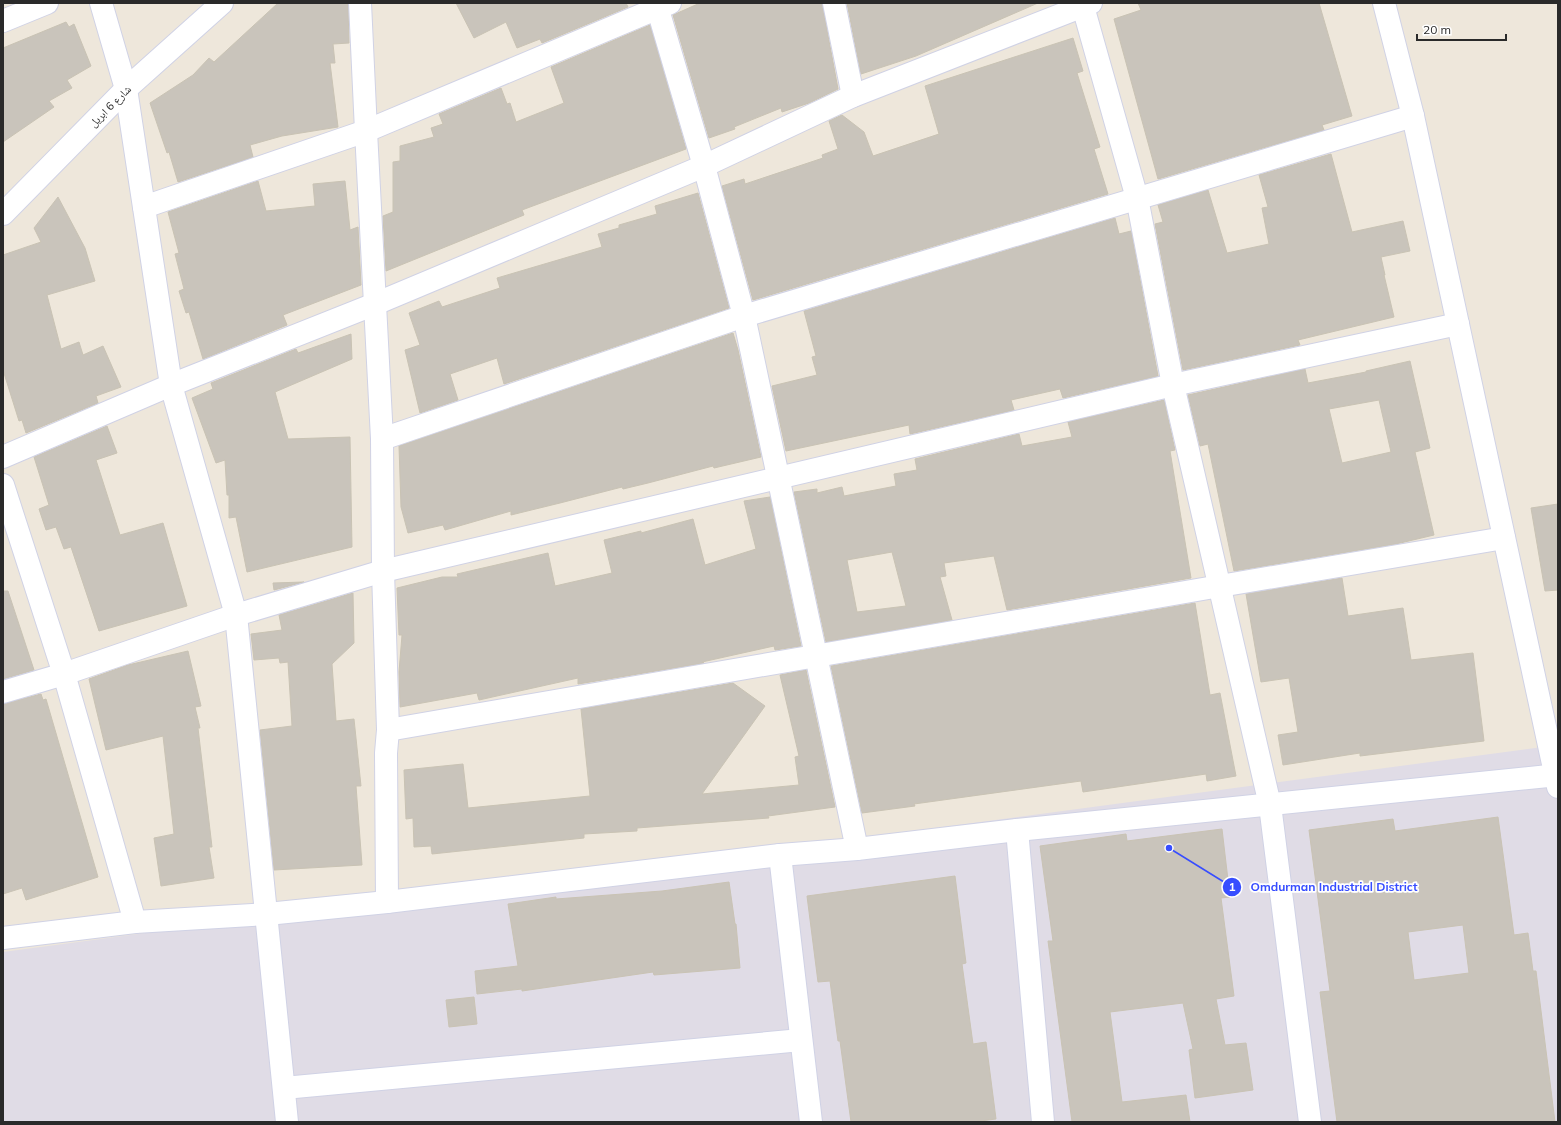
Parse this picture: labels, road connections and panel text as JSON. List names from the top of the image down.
{
  "streets": {
    "street": ["شارع 6 ابريل"]
  },
  "places": ["Omdurman Industrial District"],
  "scale_bar": "20 m"
}
